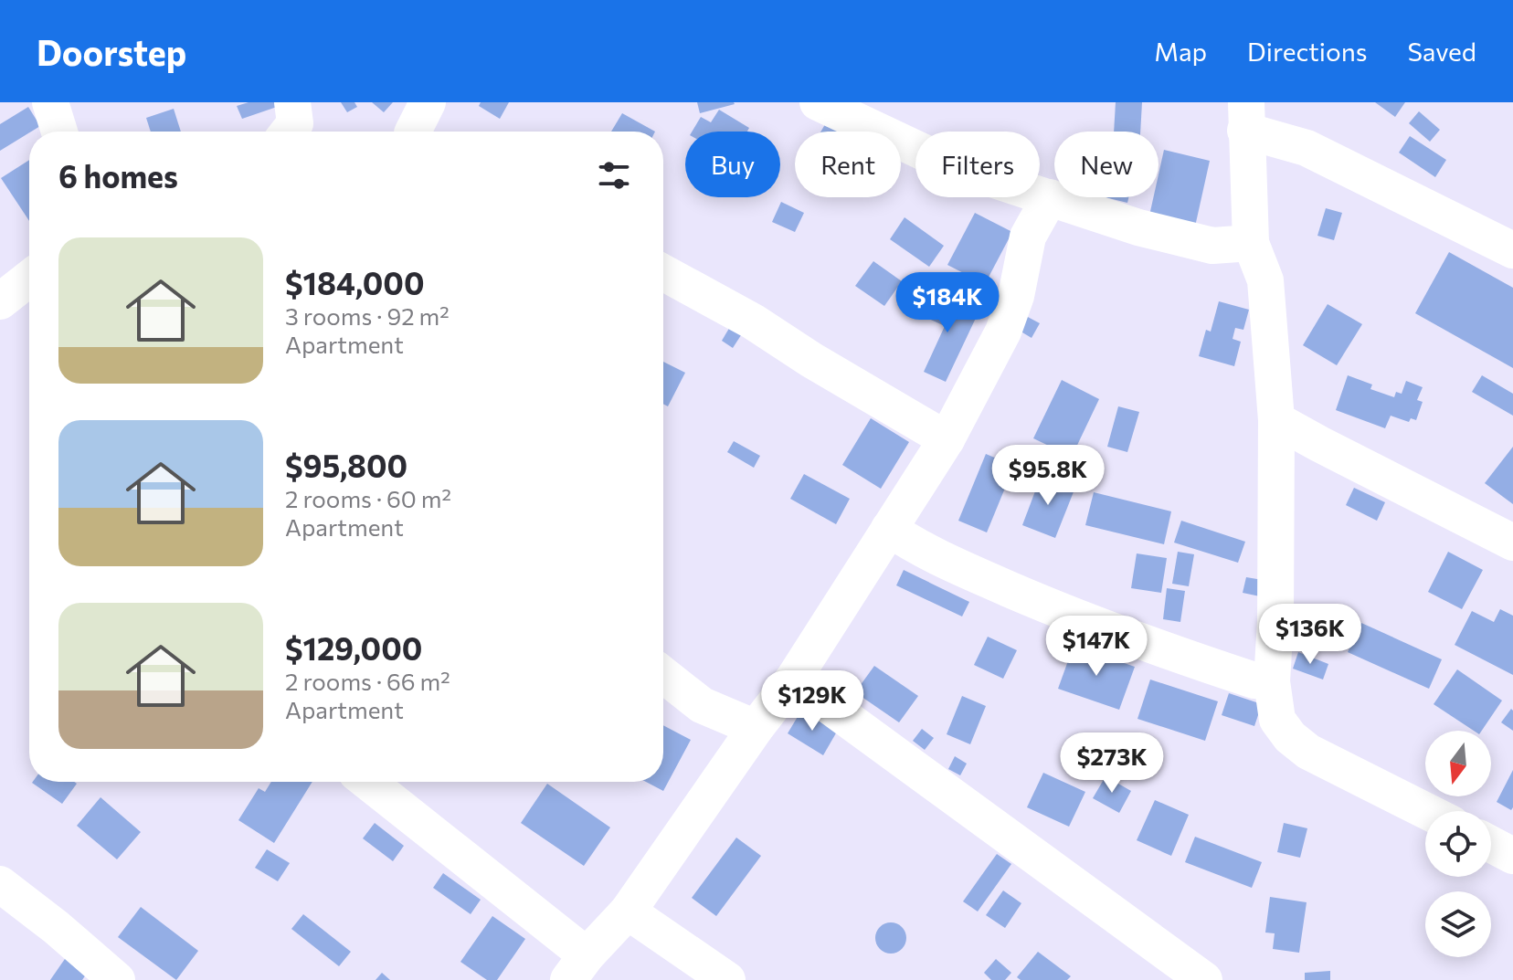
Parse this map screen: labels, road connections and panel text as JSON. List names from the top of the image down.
{
  "north": "bottom",
  "page": {
    "header": "Doorstep",
    "nav": ["Map", "Directions", "Saved"],
    "chip": [
      "Buy",
      "Rent",
      "Filters",
      "New"
    ],
    "heading": "6 homes",
    "list": [
      {
        "name": "$184,000",
        "note": "3 rooms · 92 m² · Apartment"
      },
      {
        "name": "$95,800",
        "note": "2 rooms · 60 m² · Apartment"
      },
      {
        "name": "$129,000",
        "note": "2 rooms · 66 m² · Apartment"
      }
    ],
    "price": [
      "$184K",
      "$95.8K",
      "$136K",
      "$147K",
      "$129K",
      "$273K"
    ]
  }
}
